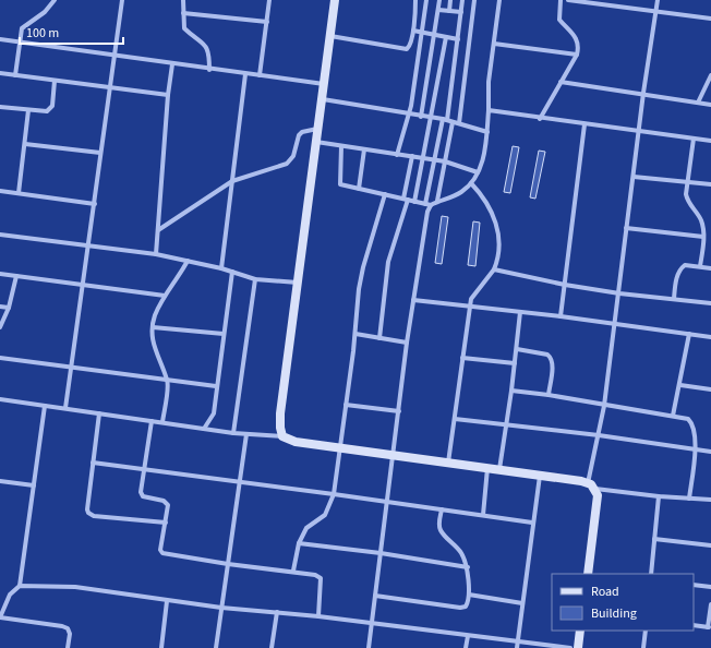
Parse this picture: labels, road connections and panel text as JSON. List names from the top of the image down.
{
  "legend": ["Road", "Building"],
  "scale_bar": "100 m"
}
